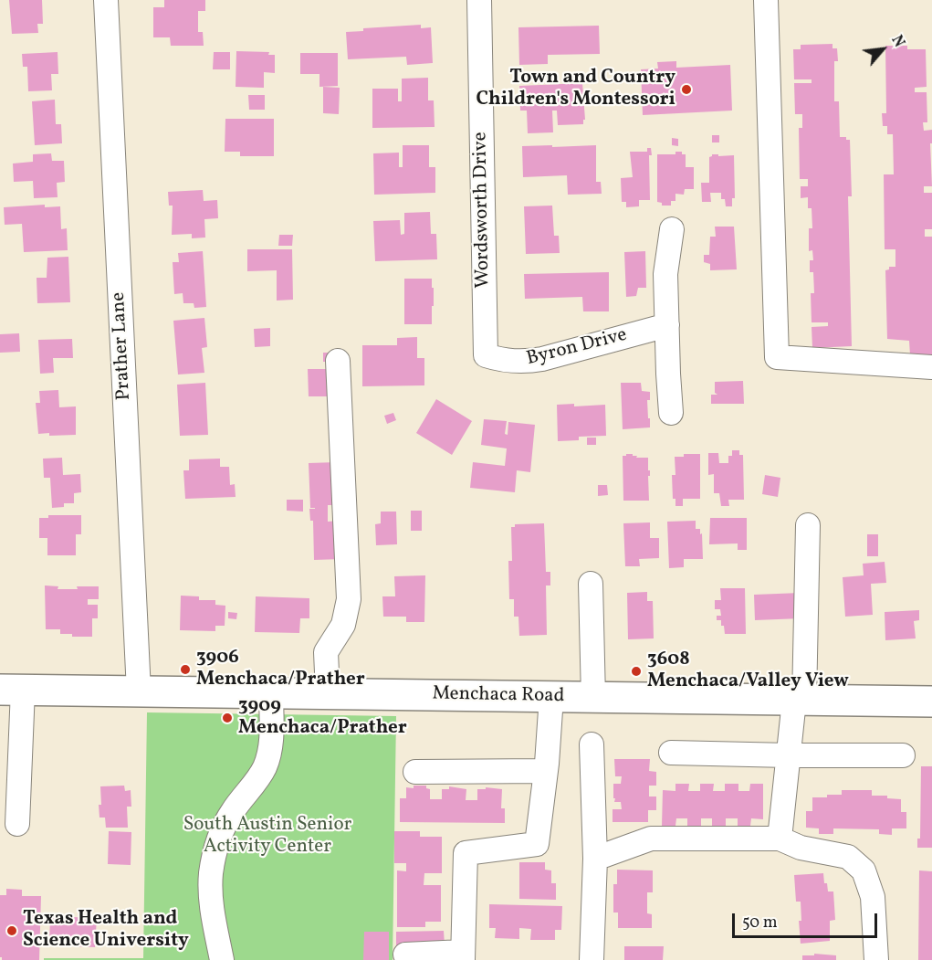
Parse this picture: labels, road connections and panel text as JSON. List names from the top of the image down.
{
  "streets": {
    "main road": ["Menchaca Road"],
    "street": ["Wordsworth Drive", "Prather Lane", "Byron Drive"]
  },
  "crossings": [
    ["Wordsworth Drive", "Byron Drive"],
    ["Prather Lane", "Menchaca Road"]
  ],
  "parks": ["South Austin Senior Activity Center"],
  "places": [
    "Town and Country Children's Montessori",
    "3906 Menchaca/Prather",
    "3608 Menchaca/Valley View",
    "3909 Menchaca/Prather",
    "Texas Health and Science University"
  ],
  "scale_bar": "50 m",
  "north": "top right"
}
